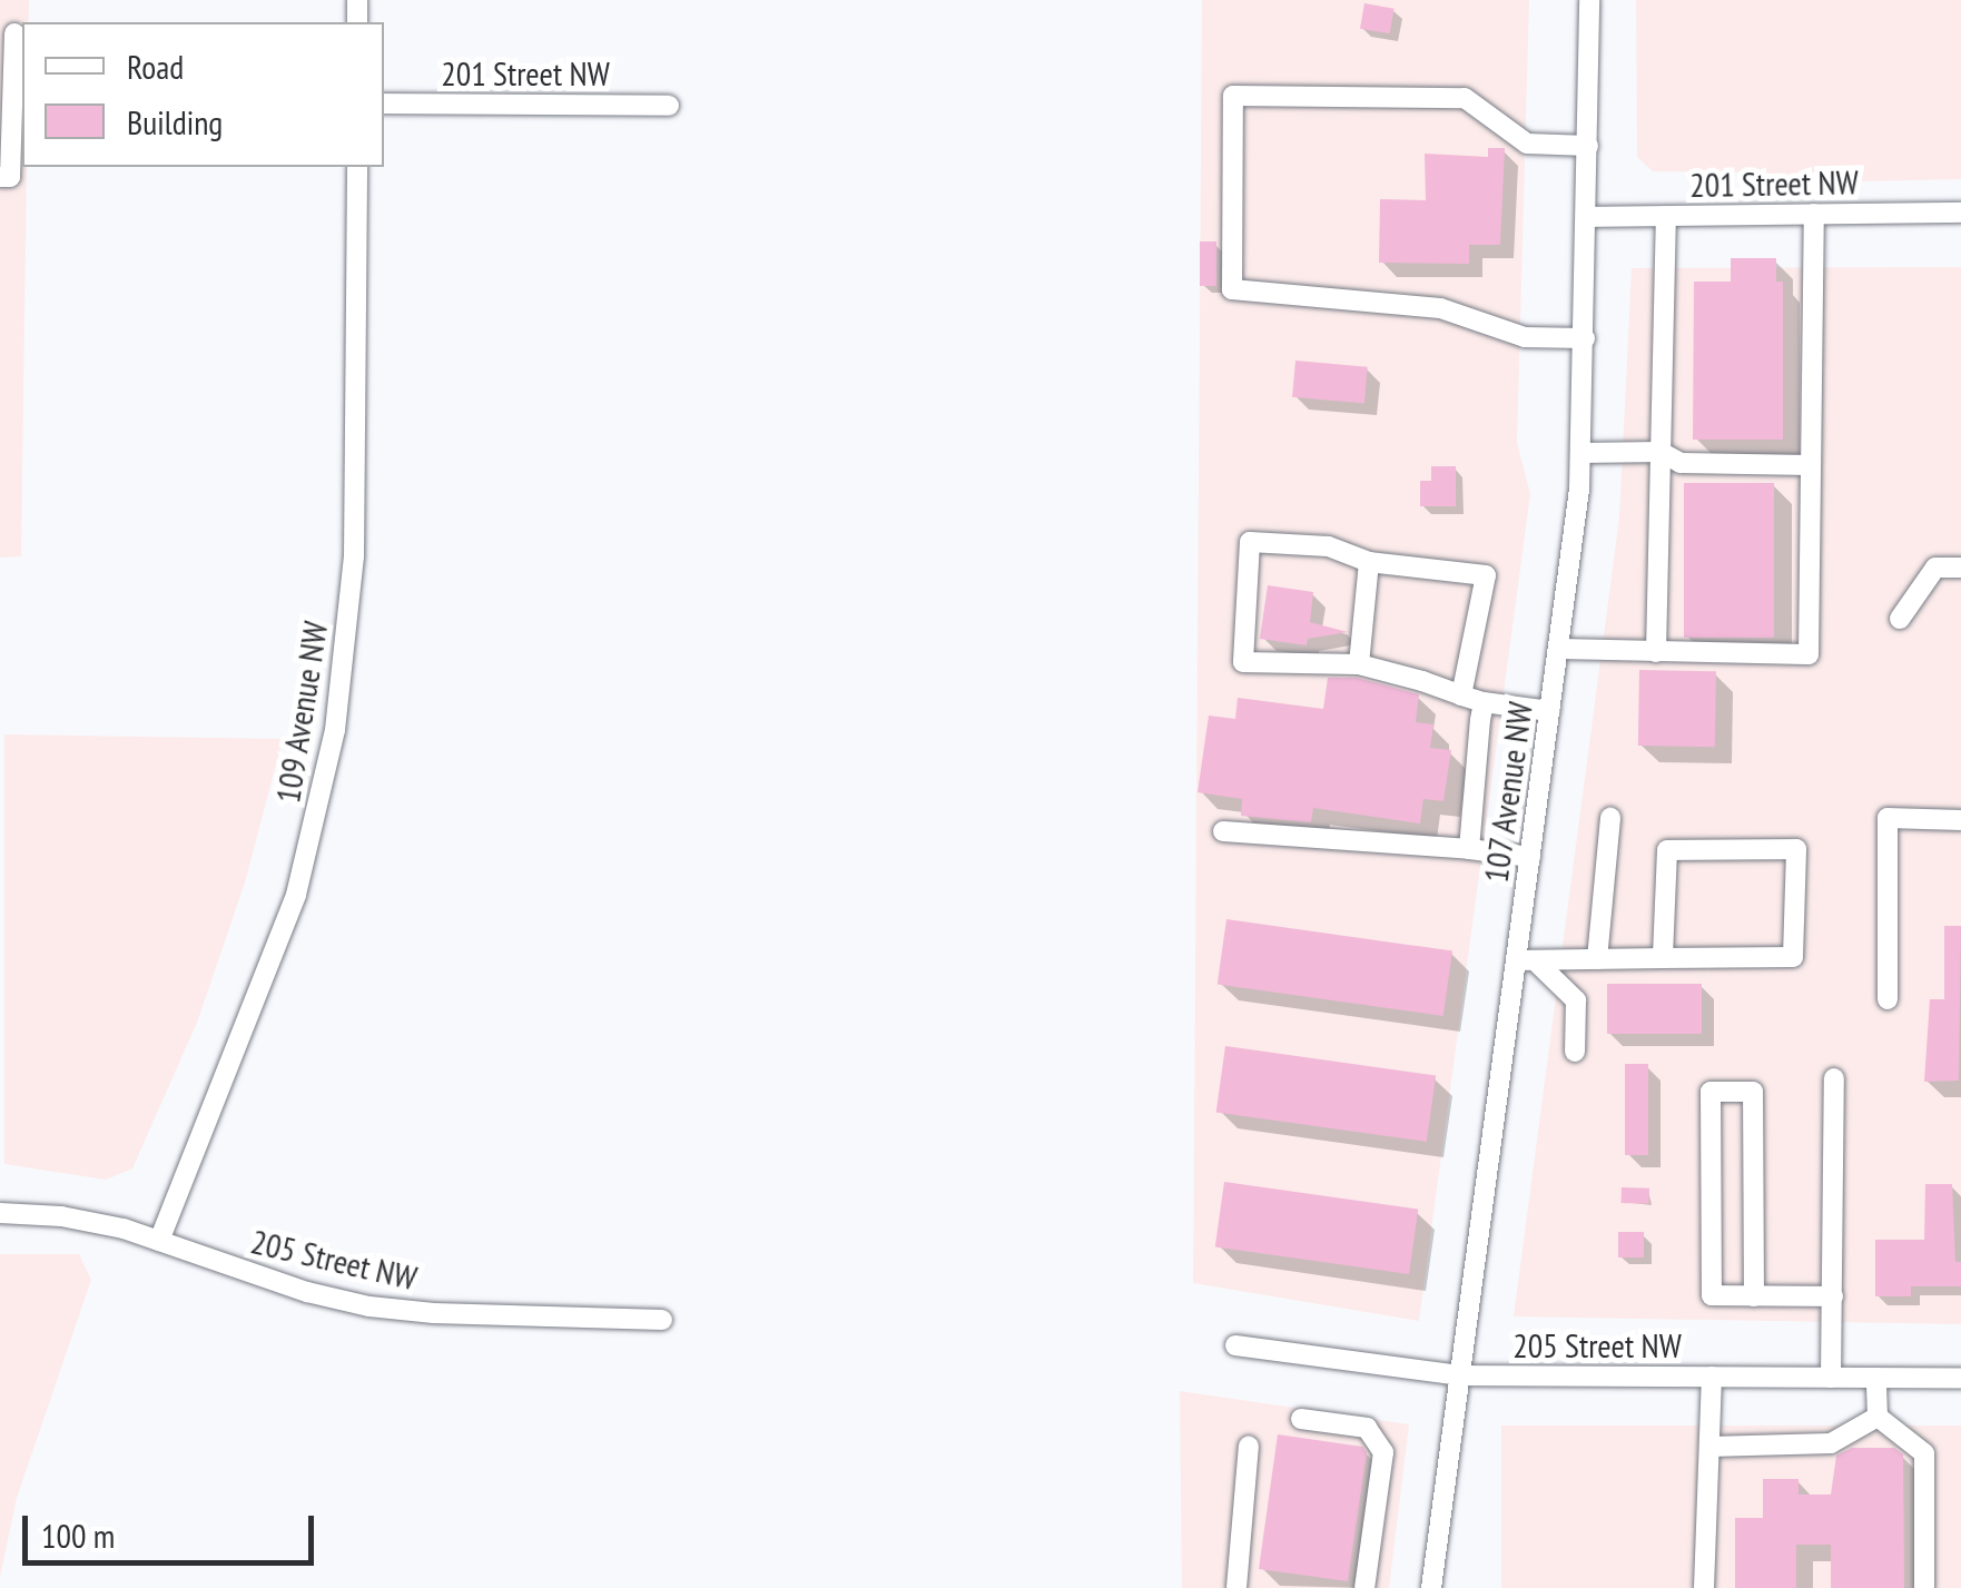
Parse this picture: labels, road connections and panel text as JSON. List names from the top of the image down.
{
  "streets": {
    "street": [
      "201 Street NW",
      "109 Avenue NW",
      "107 Avenue NW",
      "205 Street NW"
    ]
  },
  "crossings": [
    ["201 Street NW", "107 Avenue NW"],
    ["109 Avenue NW", "205 Street NW"],
    ["107 Avenue NW", "205 Street NW"]
  ],
  "legend": ["Road", "Building"],
  "scale_bar": "100 m"
}
